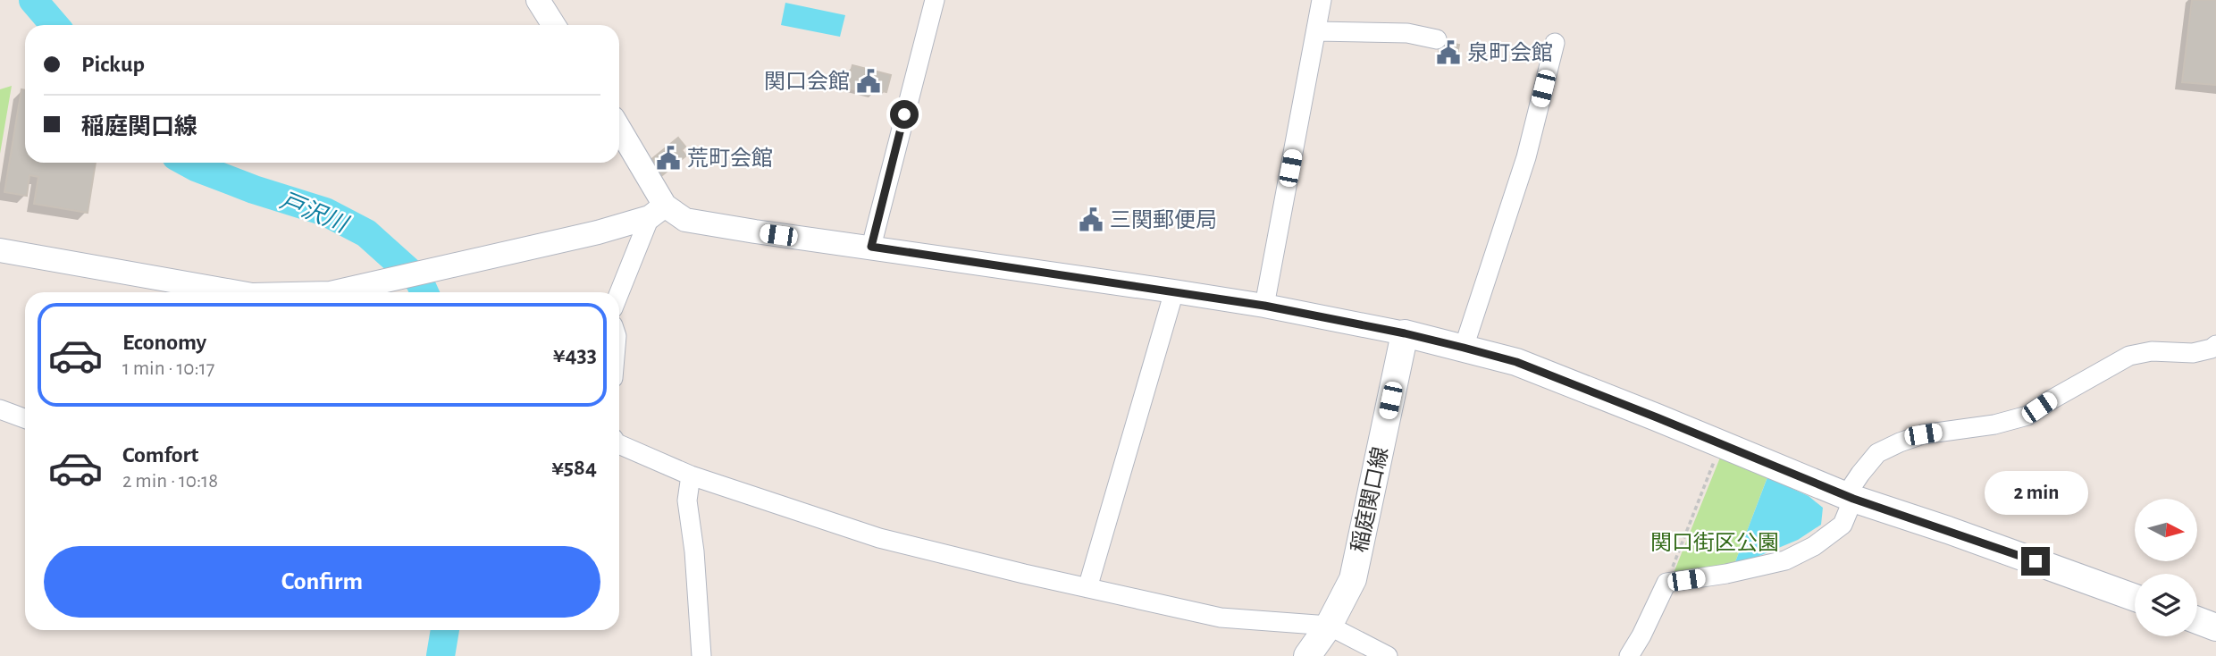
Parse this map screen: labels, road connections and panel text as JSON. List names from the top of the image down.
{
  "streets": {
    "main road": ["稲庭関口線"]
  },
  "water": ["戸沢川"],
  "parks": ["関口街区公園"],
  "places": {
    "public building": [
      "泉町会館",
      "関口会館",
      "荒町会館",
      "三関郵便局"
    ]
  },
  "north": "right",
  "page": {
    "banner": ["Pickup", "稲庭関口線"],
    "list": [
      {
        "name": "Economy",
        "note": "1 min · 10:17",
        "value": "¥433"
      },
      {
        "name": "Comfort",
        "note": "2 min · 10:18",
        "value": "¥584"
      }
    ],
    "bubble": "2 min",
    "buttons": "Confirm"
  }
}
